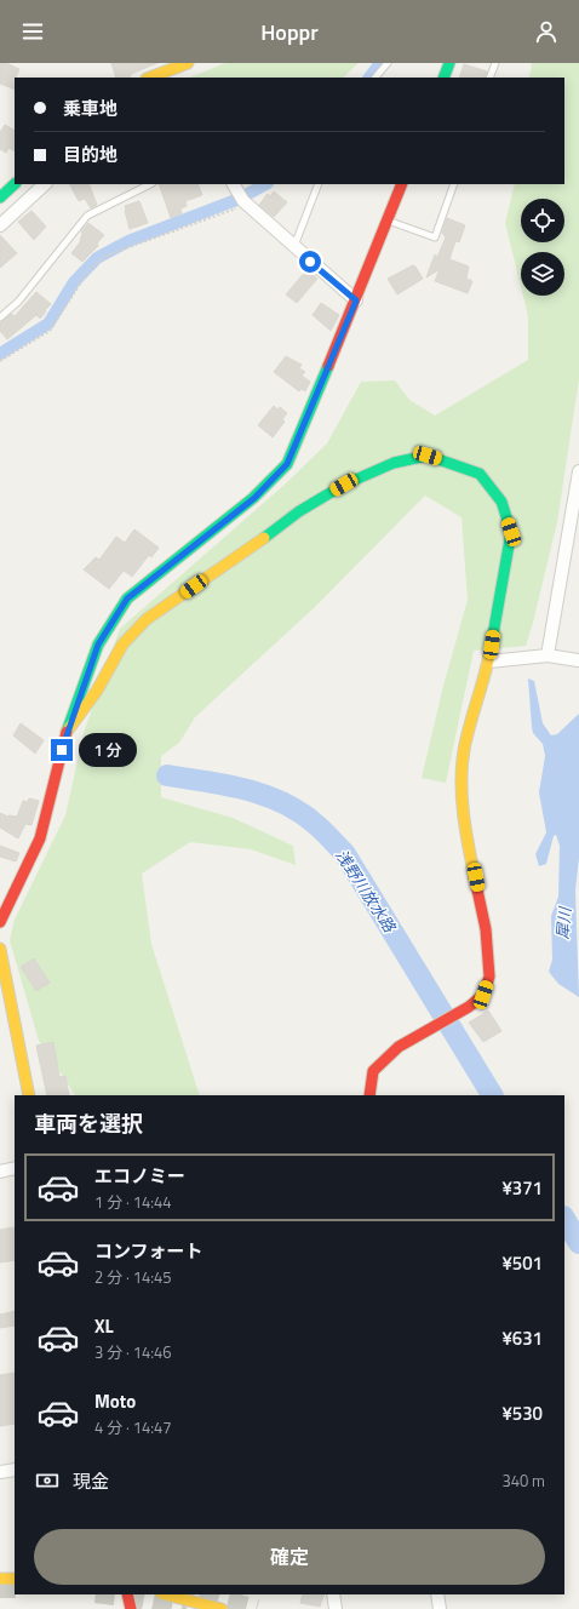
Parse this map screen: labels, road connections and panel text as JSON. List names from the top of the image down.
{
  "water": ["浅野川放水路", "犀川"],
  "page": {
    "header": "Hoppr",
    "banner": ["乗車地", "目的地"],
    "bubble": "1 分",
    "heading": "車両を選択",
    "list": [
      {
        "name": "エコノミー",
        "note": "1 分 · 14:44",
        "value": "¥371"
      },
      {
        "name": "コンフォート",
        "note": "2 分 · 14:45",
        "value": "¥501"
      },
      {
        "name": "XL",
        "note": "3 分 · 14:46",
        "value": "¥631"
      },
      {
        "name": "Moto",
        "note": "4 分 · 14:47",
        "value": "¥530"
      }
    ],
    "pay": ["現金", "340 m"],
    "buttons": "確定"
  }
}
